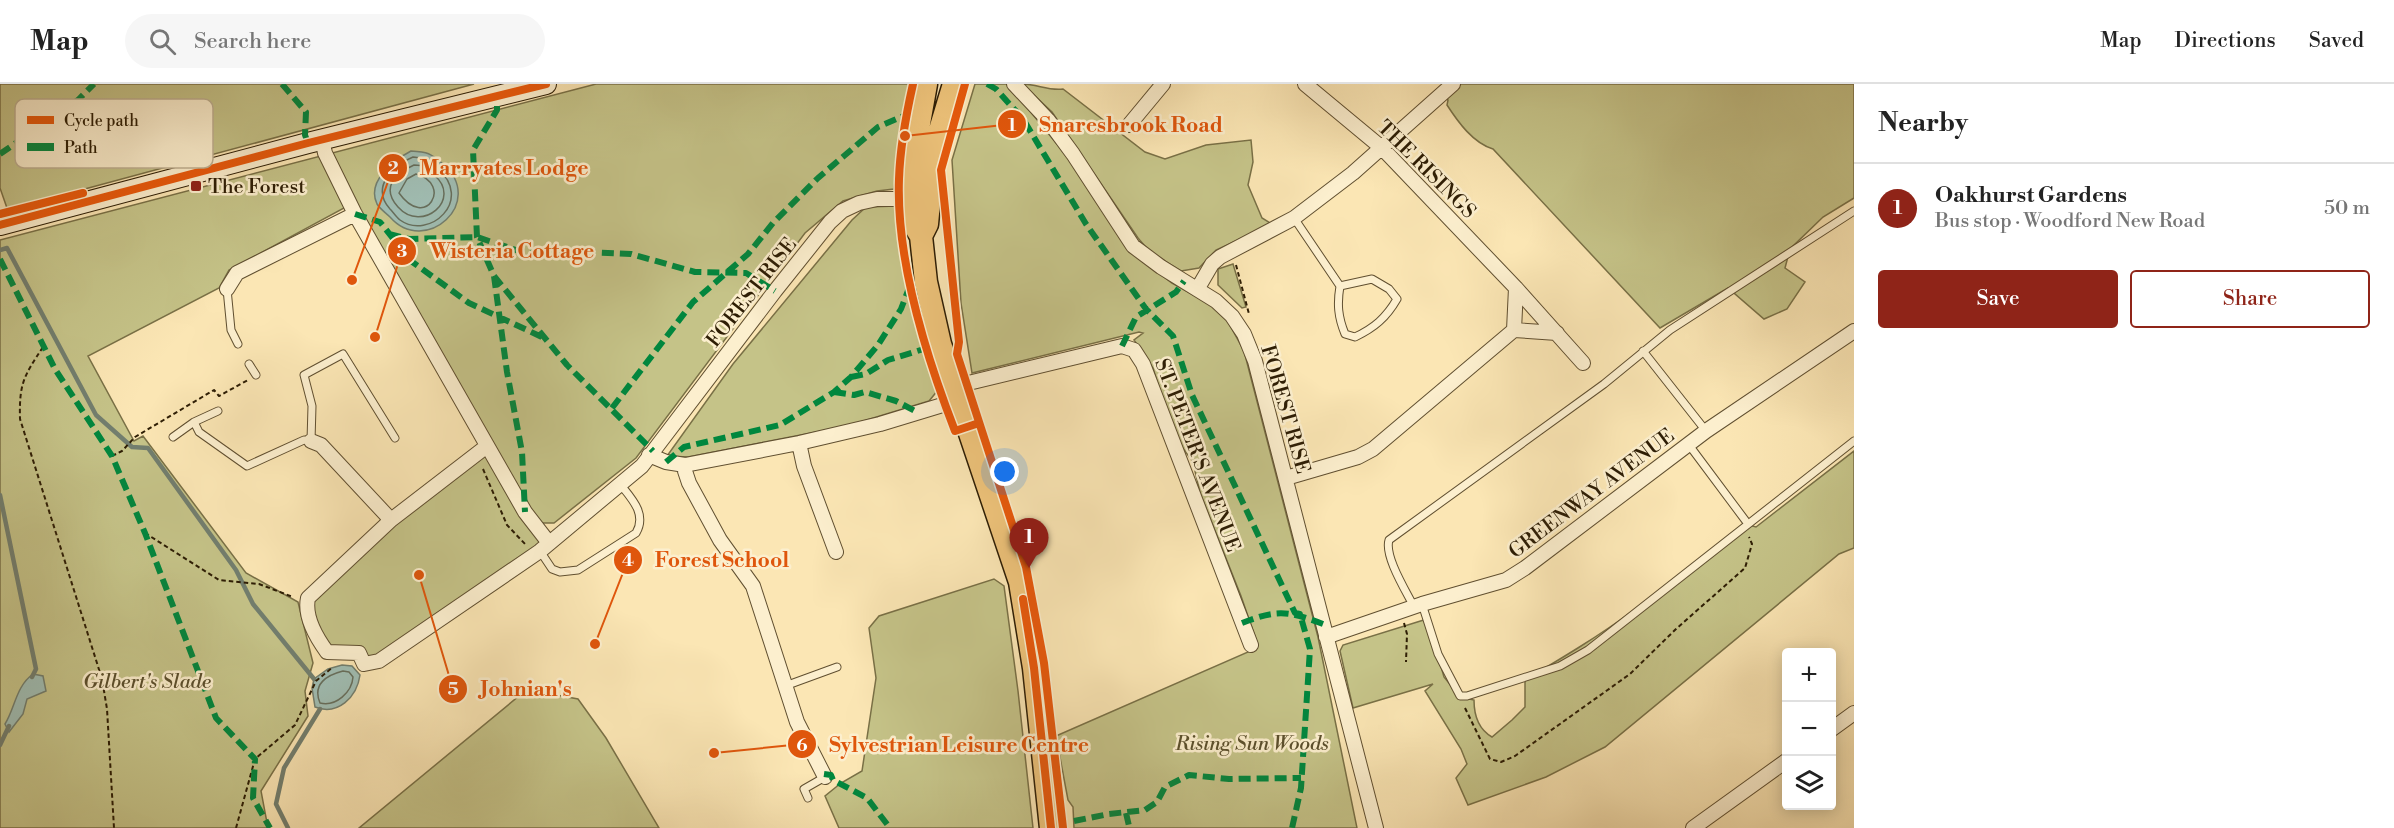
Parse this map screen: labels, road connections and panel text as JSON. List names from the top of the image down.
{
  "streets": {
    "street": [
      "THE RISINGS",
      "FOREST RISE",
      "ST. PETER'S AVENUE",
      "GREENWAY AVENUE"
    ]
  },
  "crossings": [
    ["FOREST RISE", "GREENWAY AVENUE"]
  ],
  "parks": ["Gilbert's Slade", "Rising Sun Woods"],
  "places": {
    "other": [
      "Snaresbrook Road",
      "Marryates Lodge",
      "Wisteria Cottage",
      "Johnian's",
      "Forest School",
      "Sylvestrian Leisure Centre"
    ],
    "transit": ["The Forest"]
  },
  "legend": ["Cycle path", "Path"],
  "page": {
    "header": "Map",
    "search": "Search here",
    "nav": ["Map", "Directions", "Saved"],
    "heading": "Nearby",
    "list": [
      {
        "mark": "1",
        "name": "Oakhurst Gardens",
        "note": "Bus stop · Woodford New Road",
        "value": "50 m"
      }
    ],
    "buttons": ["Save", "Share"],
    "pins": "1",
    "map_buttons": ["+", "−"]
  }
}
